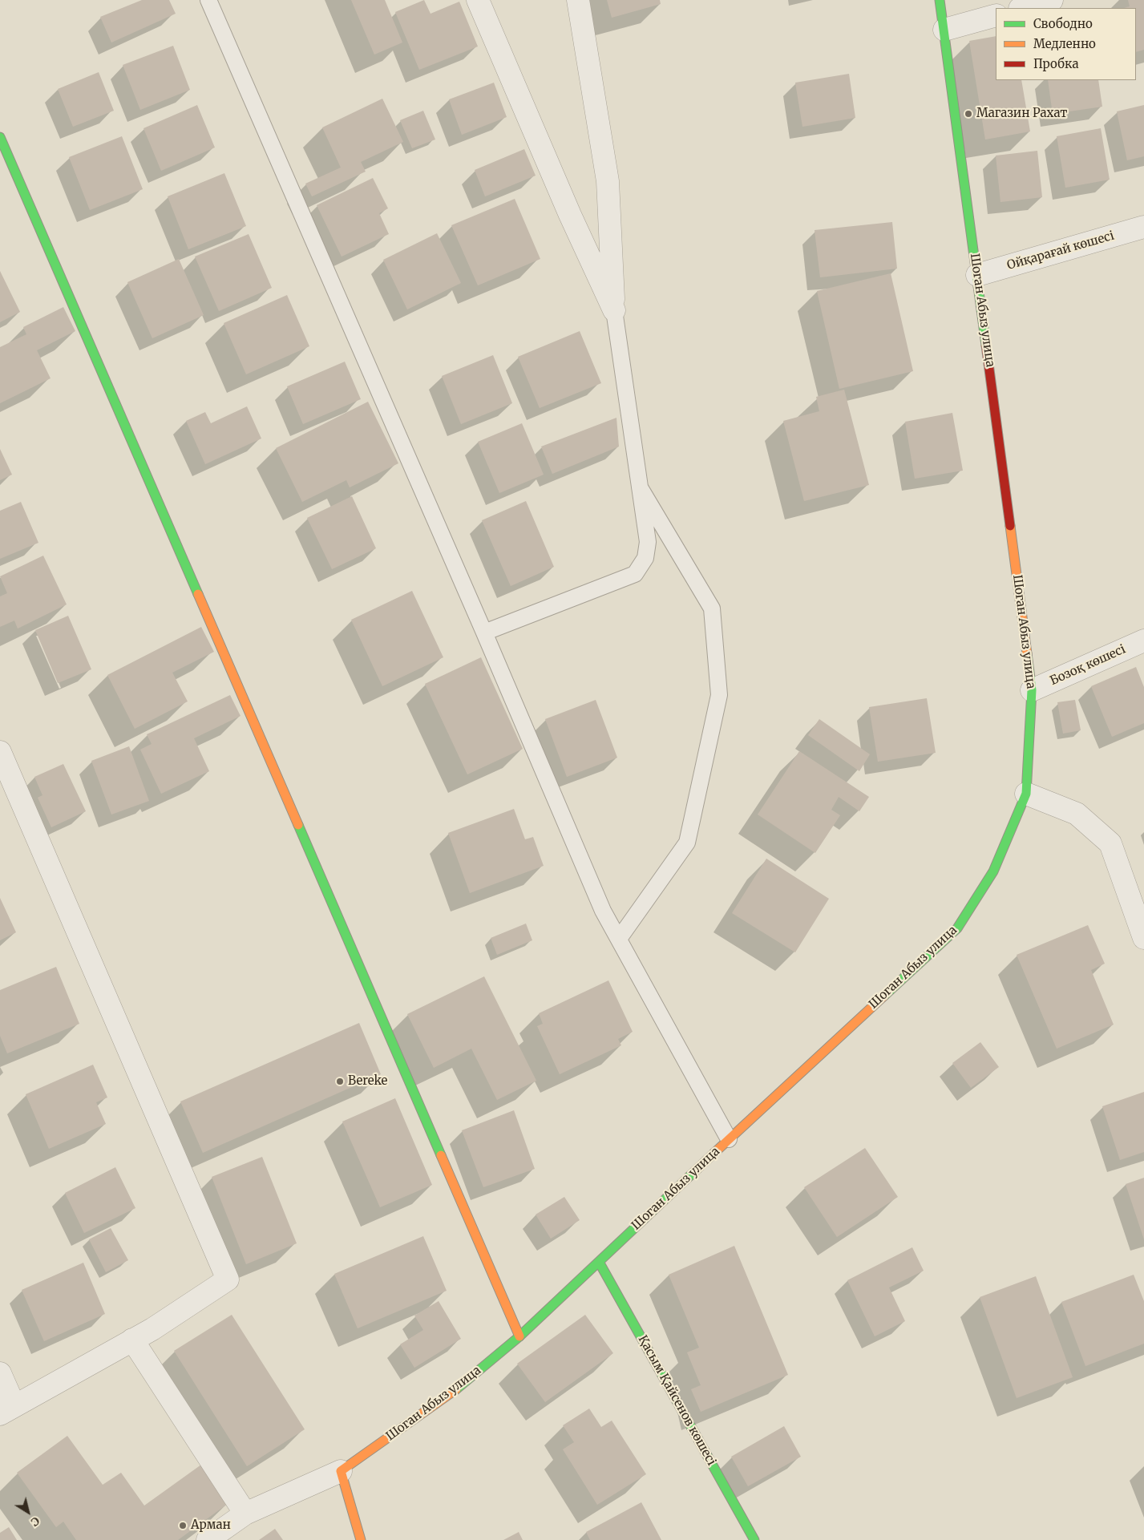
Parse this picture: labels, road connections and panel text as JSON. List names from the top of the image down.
{
  "streets": {
    "street": [
      "Ойқарағай көшесі",
      "Шоган Абыз улица",
      "Бозоқ көшесі",
      "Қасым Қайсенов көшесі"
    ]
  },
  "crossings": [
    ["Ойқарағай көшесі", "Шоган Абыз улица"],
    ["Шоган Абыз улица", "Бозоқ көшесі"],
    ["Шоган Абыз улица", "Қасым Қайсенов көшесі"]
  ],
  "places": ["Магазин Рахат", "Bereke", "Арман"],
  "legend": ["Свободно", "Медленно", "Пробка"],
  "north": "bottom right"
}
